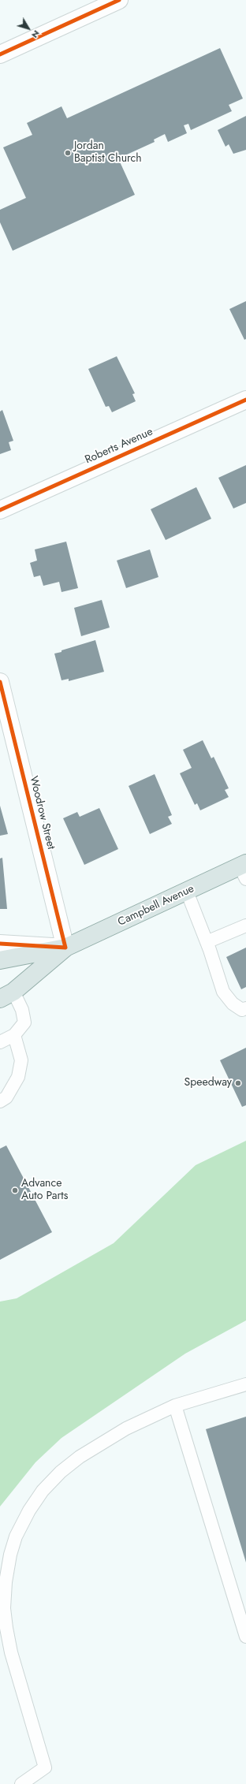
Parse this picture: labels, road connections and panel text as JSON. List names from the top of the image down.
{
  "streets": {
    "main road": ["Campbell Avenue"],
    "street": ["Roberts Avenue", "Woodrow Street"]
  },
  "crossings": [
    ["Woodrow Street", "Campbell Avenue"]
  ],
  "places": ["Jordan Baptist Church", "Speedway", "Advance Auto Parts"],
  "north": "bottom right"
}
